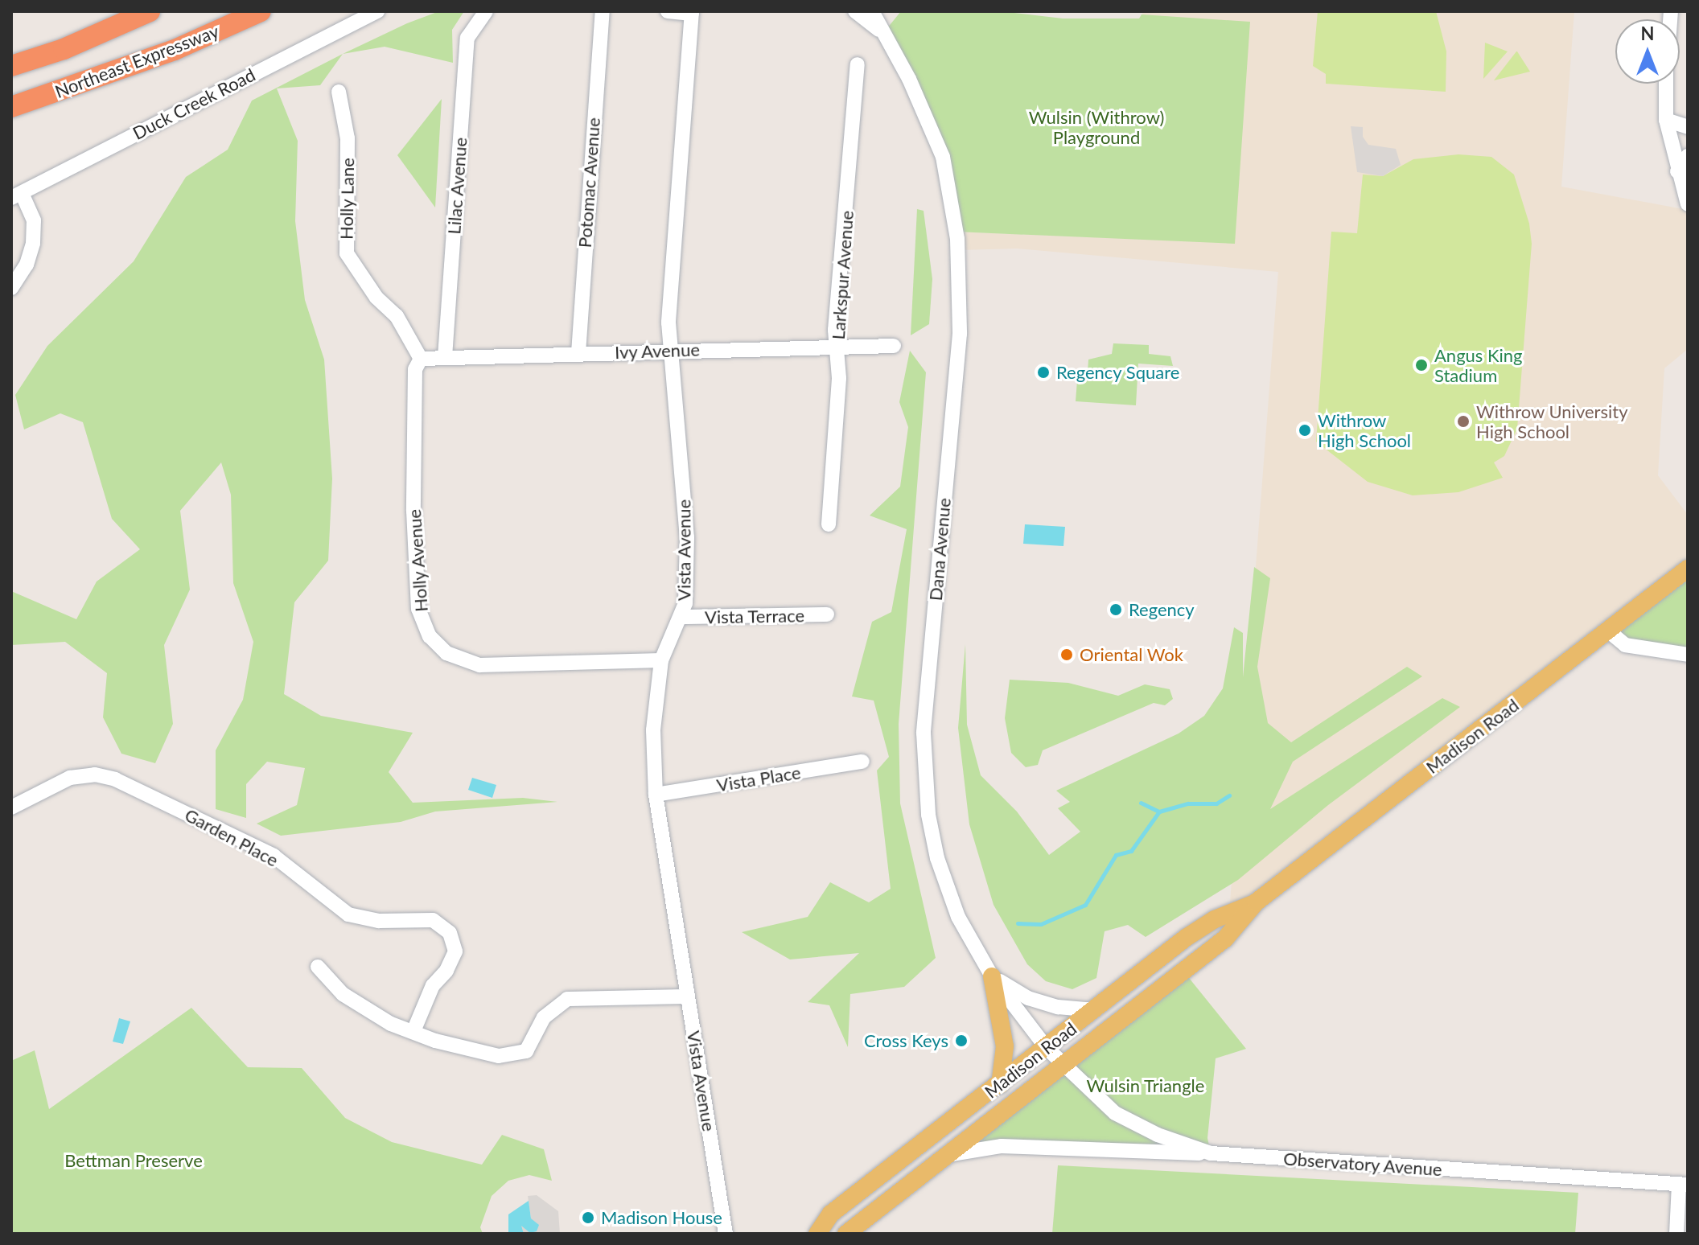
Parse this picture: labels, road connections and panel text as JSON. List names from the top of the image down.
{
  "streets": {
    "highway": ["Northeast Expressway"],
    "main road": ["Madison Road"],
    "street": [
      "Duck Creek Road",
      "Potomac Avenue",
      "Lilac Avenue",
      "Holly Lane",
      "Larkspur Avenue",
      "Ivy Avenue",
      "Dana Avenue",
      "Vista Avenue",
      "Holly Avenue",
      "Vista Terrace",
      "Vista Place",
      "Garden Place",
      "Observatory Avenue"
    ]
  },
  "crossings": [
    ["Potomac Avenue", "Ivy Avenue"],
    ["Lilac Avenue", "Ivy Avenue"],
    ["Holly Lane", "Ivy Avenue"],
    ["Holly Lane", "Holly Avenue"],
    ["Larkspur Avenue", "Ivy Avenue"],
    ["Ivy Avenue", "Vista Avenue"],
    ["Ivy Avenue", "Holly Avenue"],
    ["Dana Avenue", "Madison Road"],
    ["Dana Avenue", "Observatory Avenue"],
    ["Vista Avenue", "Holly Avenue"],
    ["Vista Avenue", "Vista Terrace"],
    ["Vista Avenue", "Vista Place"],
    ["Madison Road", "Observatory Avenue"]
  ],
  "parks": ["Wulsin (Withrow) Playground", "Wulsin Triangle", "Bettman Preserve"],
  "places": [
    "Angus King Stadium",
    "Regency Square",
    "Withrow University High School",
    "Withrow High School",
    "Regency",
    "Oriental Wok",
    "Cross Keys",
    "Madison House"
  ],
  "north": "top"
}
